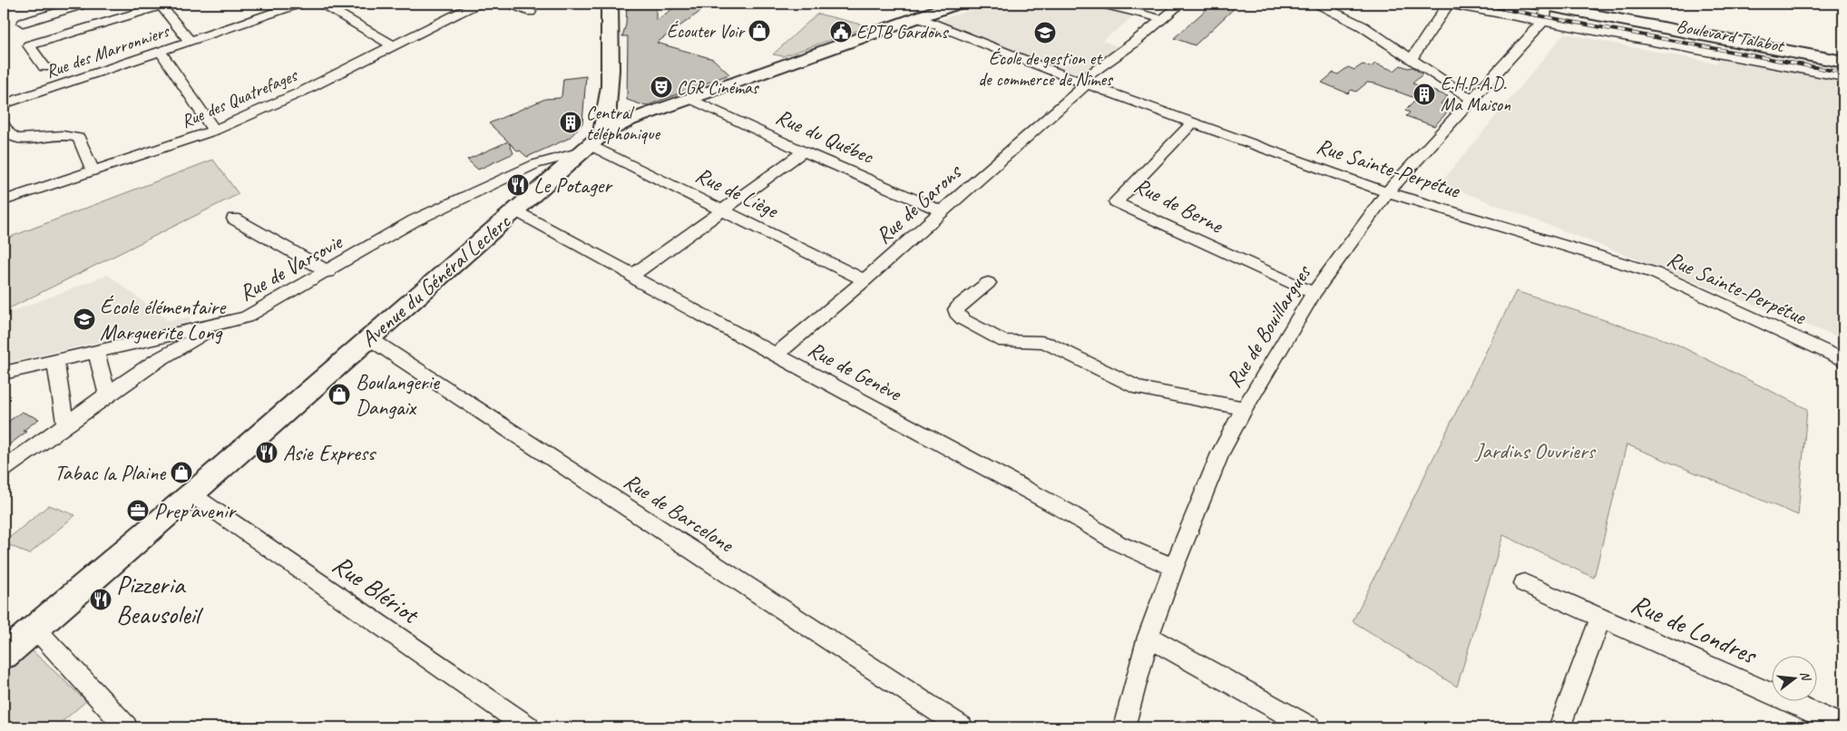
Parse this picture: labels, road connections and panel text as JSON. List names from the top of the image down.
{
  "streets": {
    "main road": ["Boulevard Talabot", "Avenue du Général Leclerc"],
    "street": [
      "Rue des Marronniers",
      "Rue des Quatrefages",
      "Rue du Québec",
      "Rue Sainte-Perpétue",
      "Rue de Liège",
      "Rue de Garons",
      "Rue de Berne",
      "Rue de Varsovie",
      "Rue de Bouillargues",
      "Rue de Genève",
      "Rue de Barcelone",
      "Rue Blériot",
      "Rue de Londres"
    ]
  },
  "crossings": [
    ["Boulevard Talabot", "Rue de Bouillargues"],
    ["Rue du Québec", "Rue de Garons"],
    ["Rue du Québec", "Avenue du Général Leclerc"],
    ["Rue Sainte-Perpétue", "Rue de Garons"],
    ["Rue Sainte-Perpétue", "Rue de Berne"],
    ["Rue Sainte-Perpétue", "Avenue du Général Leclerc"],
    ["Rue Sainte-Perpétue", "Rue de Bouillargues"],
    ["Rue de Liège", "Rue de Garons"],
    ["Rue de Liège", "Rue de Varsovie"],
    ["Rue de Liège", "Avenue du Général Leclerc"],
    ["Rue de Garons", "Rue de Genève"],
    ["Rue de Berne", "Rue de Bouillargues"],
    ["Rue de Varsovie", "Avenue du Général Leclerc"],
    ["Avenue du Général Leclerc", "Rue de Genève"],
    ["Avenue du Général Leclerc", "Rue de Barcelone"],
    ["Avenue du Général Leclerc", "Rue Blériot"],
    ["Rue de Bouillargues", "Rue de Genève"]
  ],
  "parks": ["Jardins Ouvriers"],
  "places": {
    "shop": ["Écouter Voir", "Boulangerie Dangaix", "Tabac la Plaine"],
    "public building": ["EPTB Gardons"],
    "school or university": ["École de gestion et de commerce de Nîmes", "École élémentaire Marguerite Long"],
    "theatre": ["CGR Cinémas"],
    "building": ["E.H.P.A.D. Ma Maison", "Central téléphonique"],
    "restaurant": ["Le Potager", "Asie Express", "Pizzeria Beausoleil"],
    "office": ["Prep'avenir"]
  },
  "north": "right"
}
